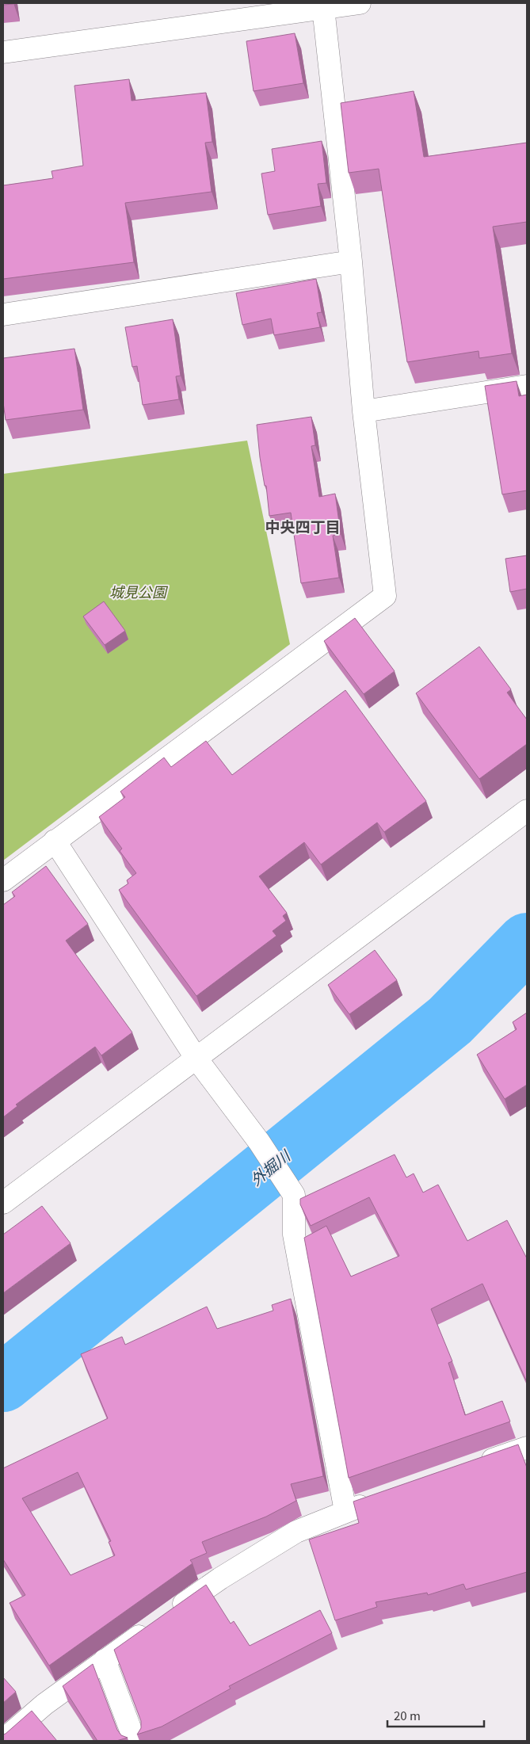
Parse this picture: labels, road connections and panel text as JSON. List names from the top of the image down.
{
  "districts": ["中央四丁目"],
  "water": ["外掘川"],
  "parks": ["城見公園"],
  "scale_bar": "20 m"
}
